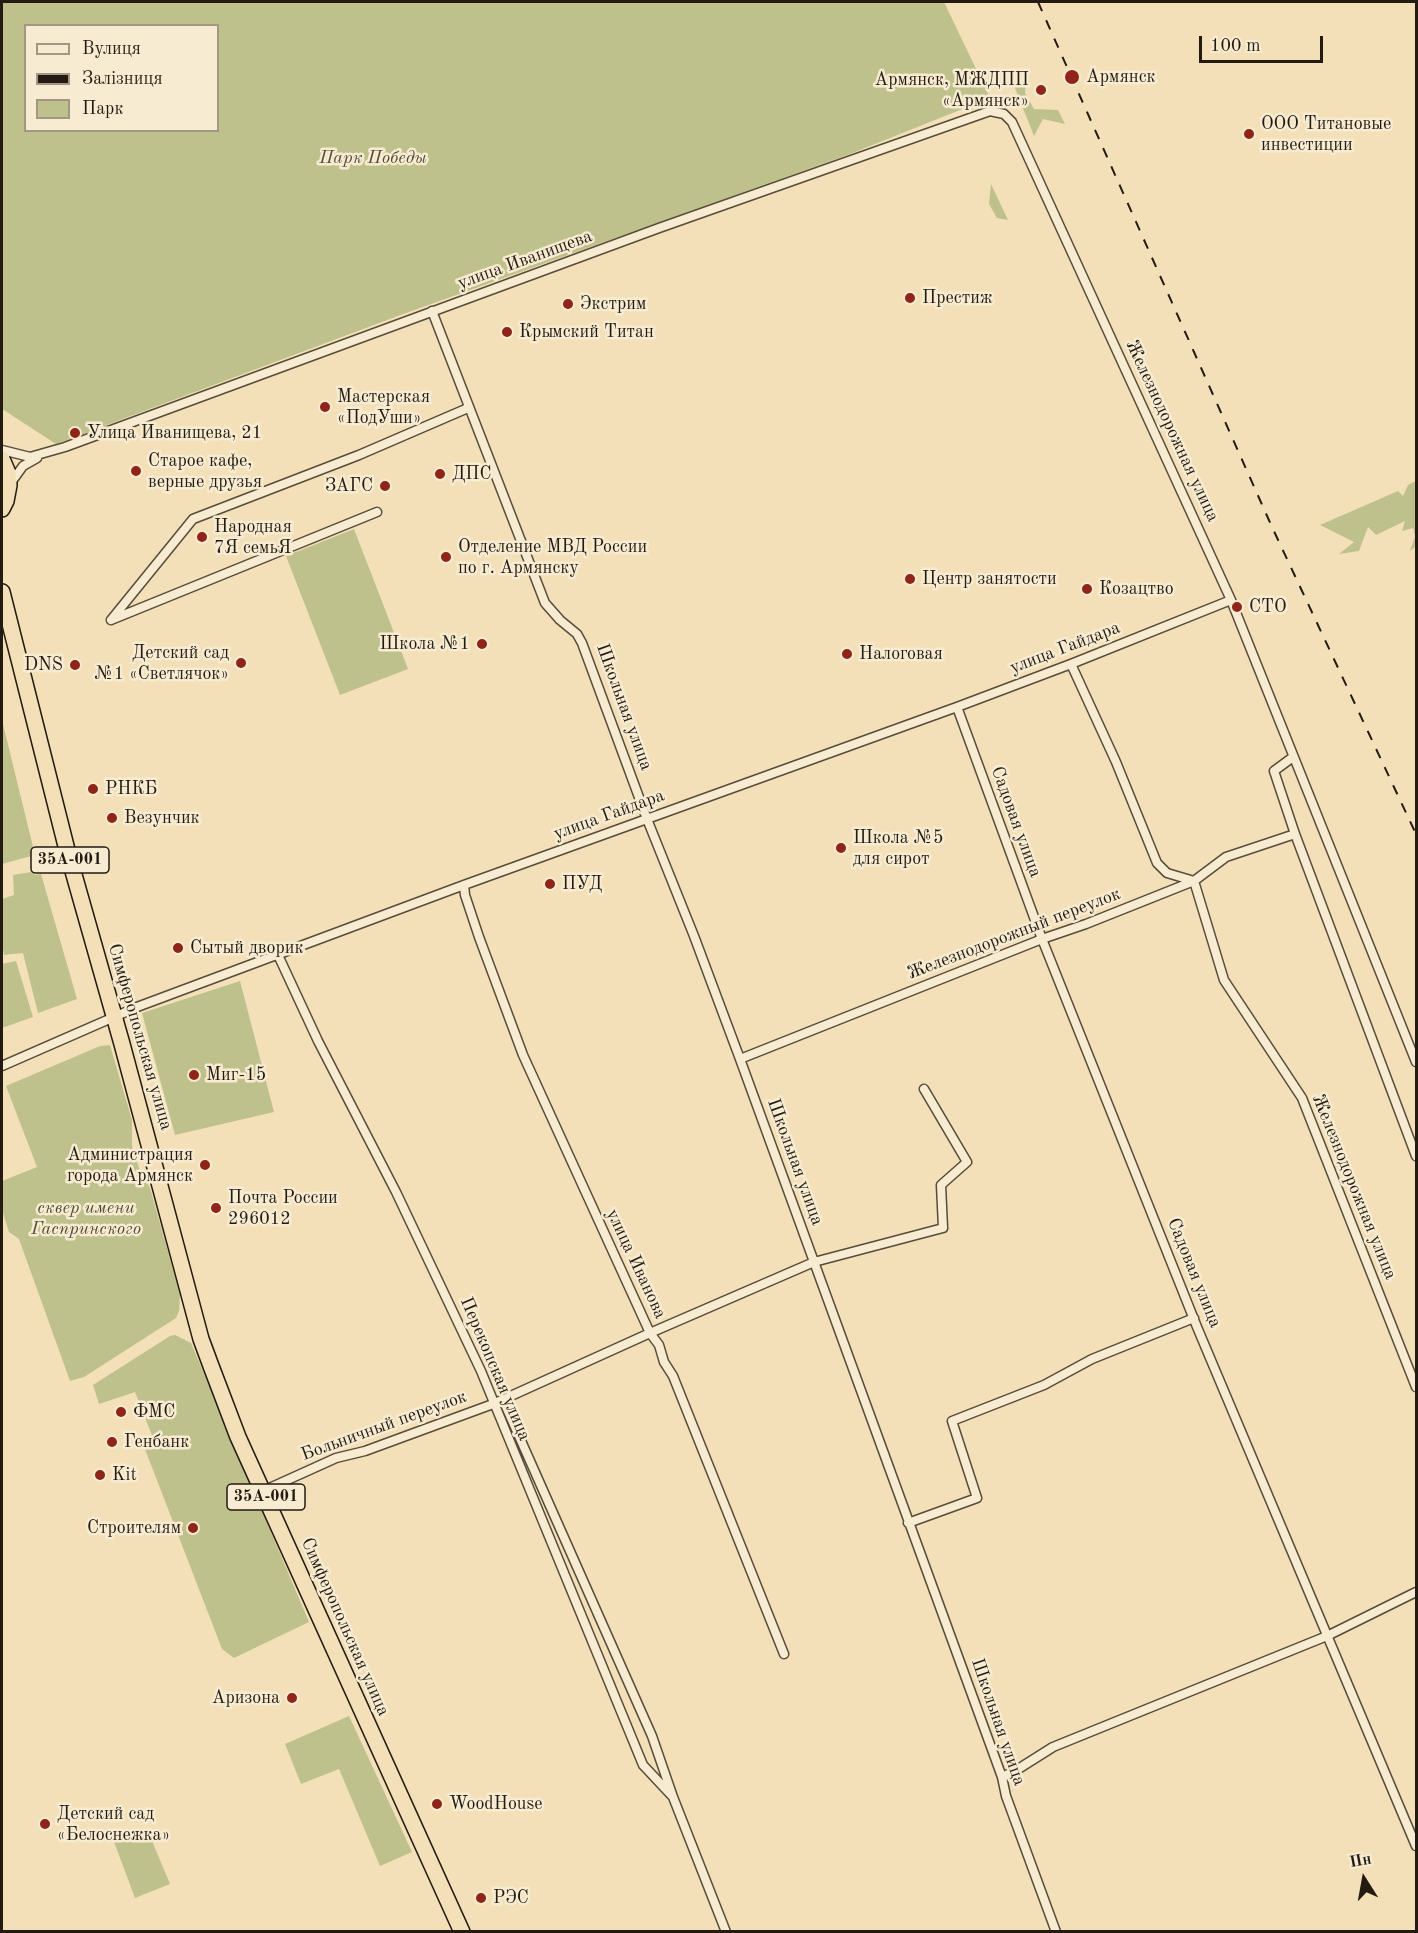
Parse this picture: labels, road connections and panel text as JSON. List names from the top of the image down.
{
  "streets": {
    "highway": ["35А-001", "Симферопольская улица"],
    "street": [
      "улица Иванищева",
      "Железнодорожная улица",
      "улица Гайдара",
      "Школьная улица",
      "Садовая улица",
      "Железнодорожный переулок",
      "улица Иванова",
      "Перекопская улица",
      "Больничный переулок"
    ]
  },
  "crossings": [
    ["улица Иванищева", "Железнодорожная улица"],
    ["улица Иванищева", "Школьная улица"],
    ["Железнодорожная улица", "улица Гайдара"],
    ["Железнодорожная улица", "Железнодорожный переулок"],
    ["улица Гайдара", "Школьная улица"],
    ["улица Гайдара", "Садовая улица"],
    ["улица Гайдара", "Симферопольская улица"],
    ["улица Гайдара", "улица Иванова"],
    ["улица Гайдара", "Перекопская улица"],
    ["Школьная улица", "Железнодорожный переулок"],
    ["Школьная улица", "Больничный переулок"],
    ["Садовая улица", "Железнодорожный переулок"],
    ["Симферопольская улица", "Больничный переулок"],
    ["улица Иванова", "Больничный переулок"],
    ["Перекопская улица", "Больничный переулок"]
  ],
  "parks": ["Парк Победы", "сквер имени Гаспринского"],
  "places": [
    "Армянск",
    "Армянск, МЖДПП «Армянск»",
    "ООО Титановые инвестиции",
    "Престиж",
    "Экстрим",
    "Крымский Титан",
    "Мастерская «ПодУши»",
    "Улица Иванищева, 21",
    "Старое кафе, верные друзья",
    "ДПС",
    "ЗАГС",
    "Народная 7Я семьЯ",
    "Отделение МВД России по г. Армянску",
    "Центр занятости",
    "Козацтво",
    "СТО",
    "Школа №1",
    "Налоговая",
    "Детский сад №1 «Светлячок»",
    "DNS",
    "РНКБ",
    "Везунчик",
    "Школа №5 для сирот",
    "ПУД",
    "Сытый дворик",
    "Миг-15",
    "Администрация города Армянск",
    "Почта России 296012",
    "ФМС",
    "Генбанк",
    "Kit",
    "Строителям",
    "Аризона",
    "WoodHouse",
    "Детский сад «Белоснежка»",
    "РЭС"
  ],
  "legend": ["Вулиця", "Залізниця", "Парк"],
  "scale_bar": "100 m",
  "north": "top"
}
